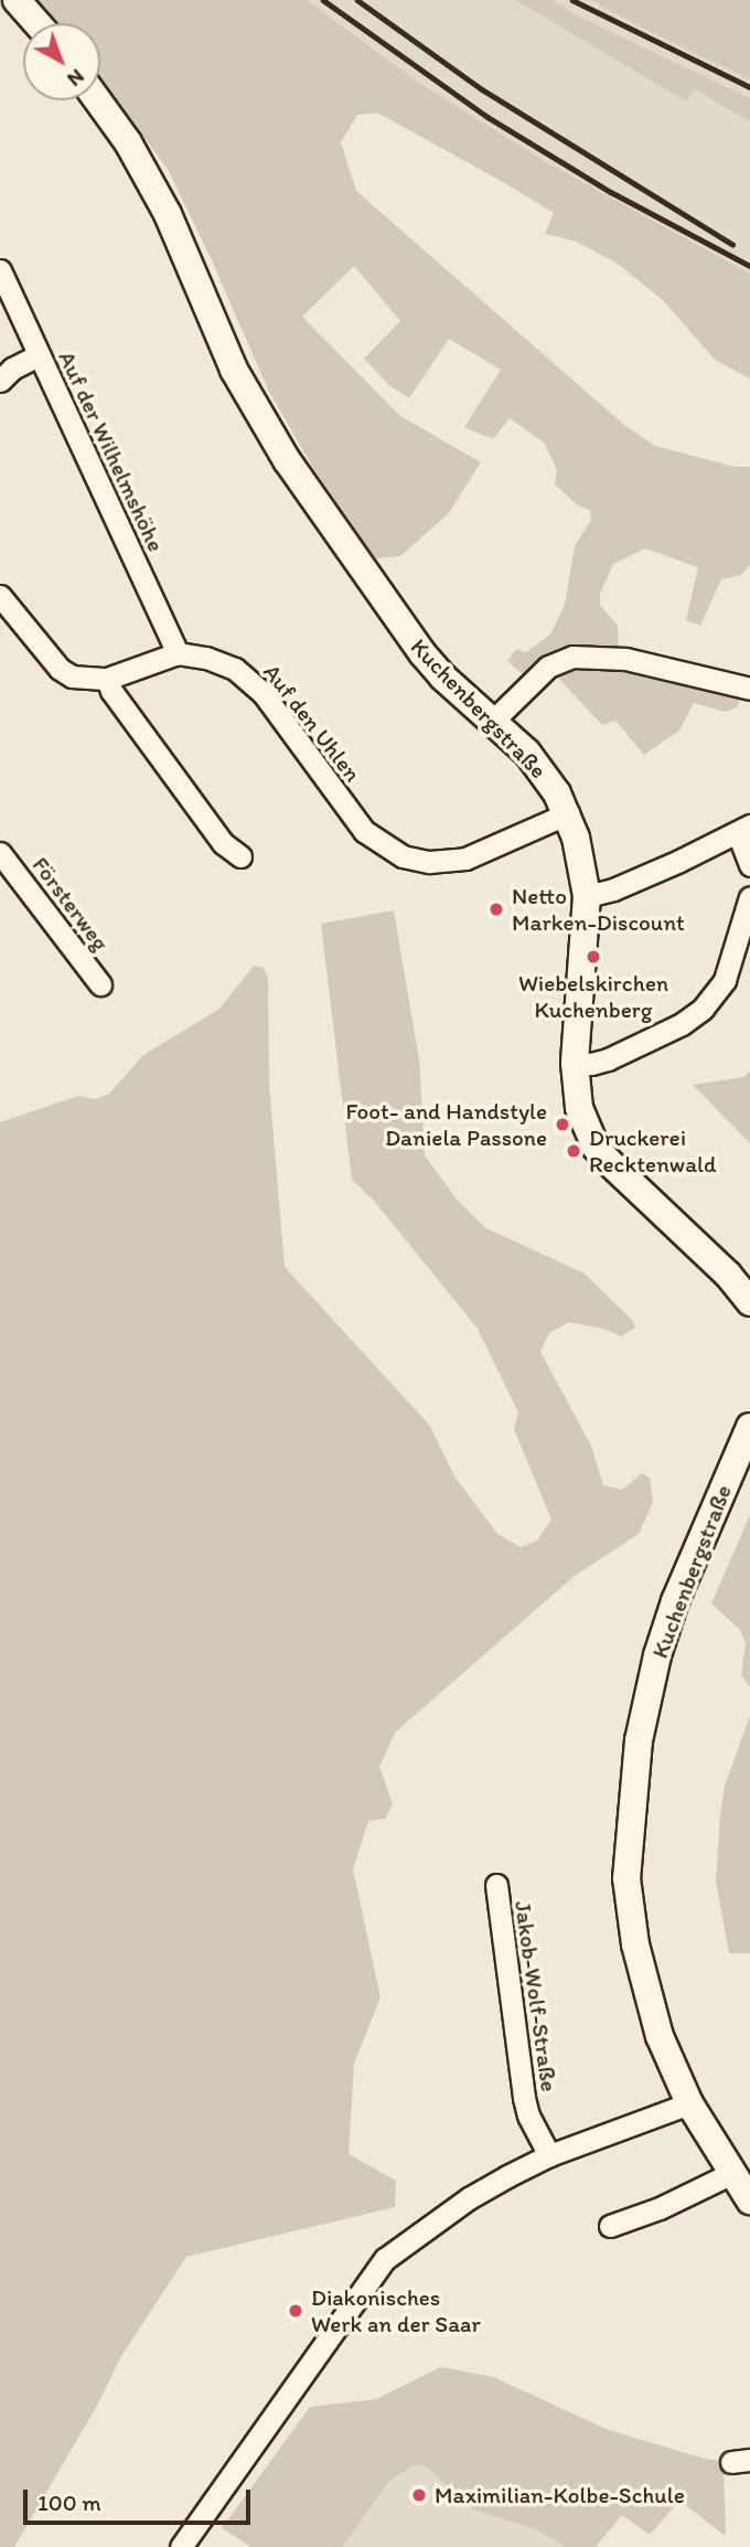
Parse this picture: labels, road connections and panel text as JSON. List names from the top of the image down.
{
  "streets": {
    "main road": ["Kuchenbergstraße"],
    "street": [
      "Auf der Wilhelmshöhe",
      "Auf den Uhlen",
      "Försterweg",
      "Jakob-Wolf-Straße"
    ]
  },
  "crossings": [
    ["Auf der Wilhelmshöhe", "Auf den Uhlen"],
    ["Kuchenbergstraße", "Auf den Uhlen"]
  ],
  "places": [
    "Netto Marken-Discount",
    "Wiebelskirchen Kuchenberg",
    "Foot- and Handstyle Daniela Passone",
    "Druckerei Recktenwald",
    "Diakonisches Werk an der Saar",
    "Maximilian-Kolbe-Schule"
  ],
  "scale_bar": "100 m",
  "north": "bottom right"
}
